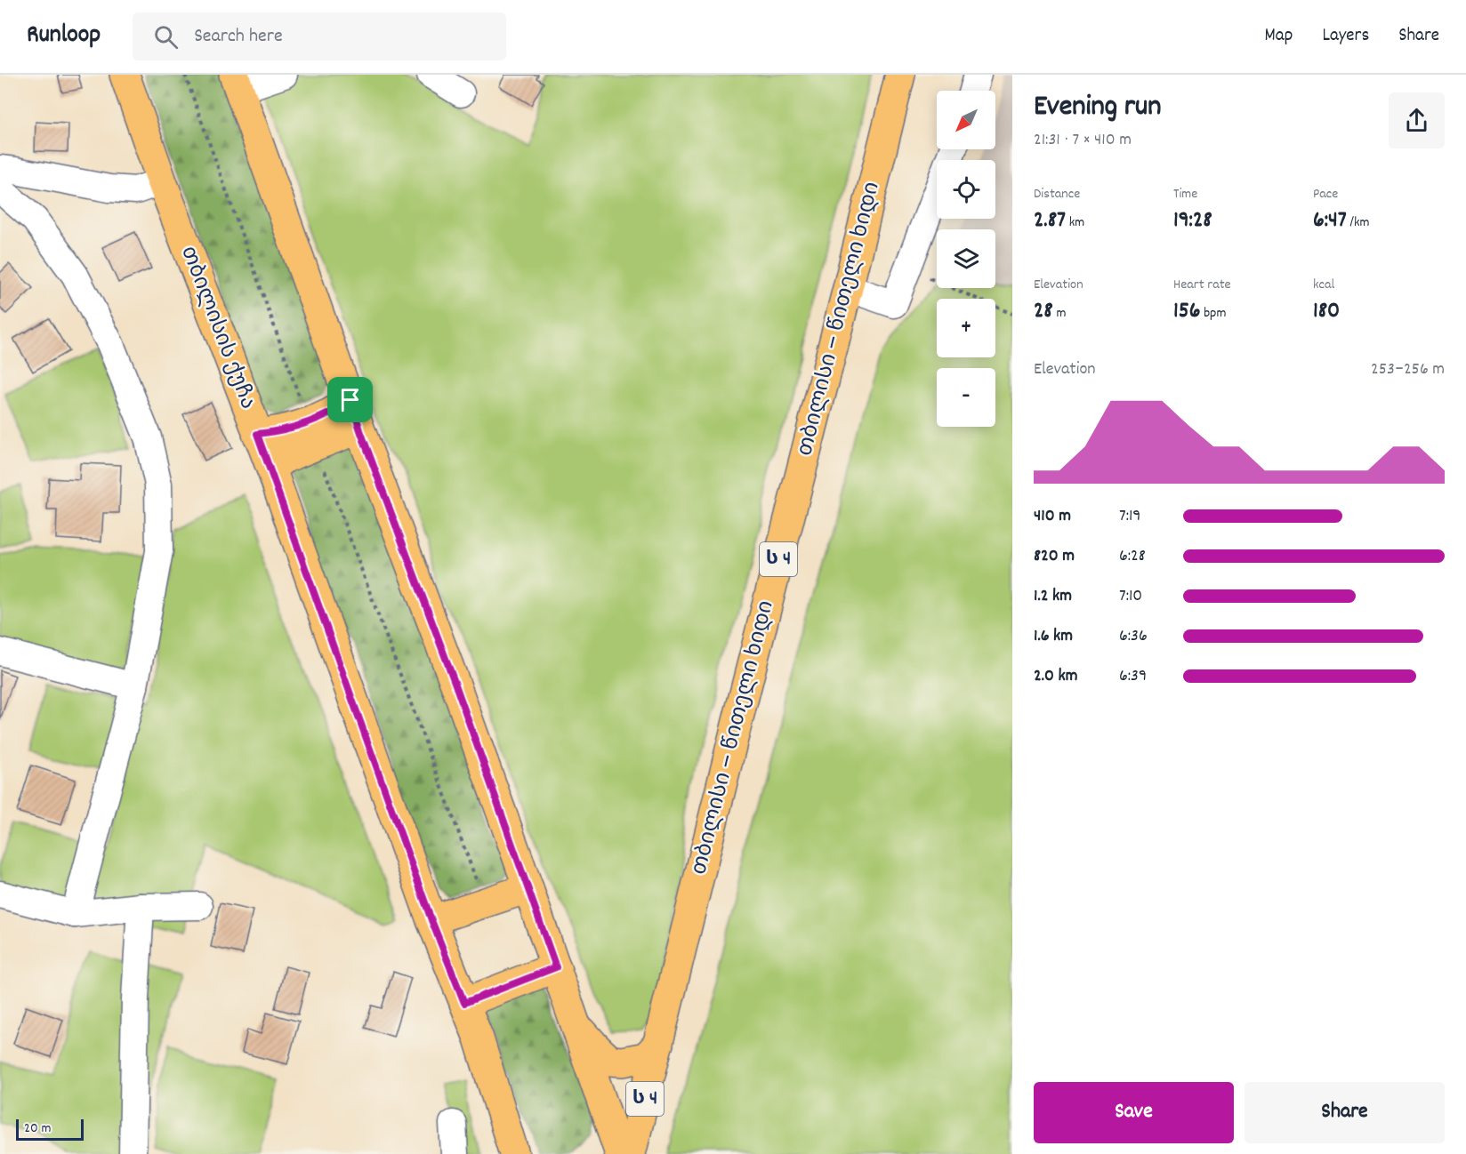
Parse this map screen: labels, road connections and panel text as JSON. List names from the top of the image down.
{
  "streets": {
    "main road": ["თბილისი — წითელი ხიდი", "თბილისის ქუჩა", "ს 4"]
  },
  "scale_bar": "20 m",
  "north": "bottom left",
  "page": {
    "header": "Runloop",
    "search": "Search here",
    "nav": ["Map", "Layers", "Share"],
    "heading": ["Evening run", "21:31 · 7 × 410 m"],
    "map_buttons": ["+", "−"],
    "stats": [
      ["Distance", "2.87 km"],
      ["Time", "19:28"],
      ["Pace", "6:47 /km"],
      ["Elevation", "28 m"],
      ["Heart rate", "156 bpm"],
      ["kcal", "180"]
    ],
    "chart": ["Elevation", "253–256 m"],
    "list": [
      {
        "name": "410 m",
        "note": "7:19"
      },
      {
        "name": "820 m",
        "note": "6:28"
      },
      {
        "name": "1.2 km",
        "note": "7:10"
      },
      {
        "name": "1.6 km",
        "note": "6:36"
      },
      {
        "name": "2.0 km",
        "note": "6:39"
      }
    ],
    "buttons": ["Save", "Share"],
    "scale": "20 m"
  }
}
